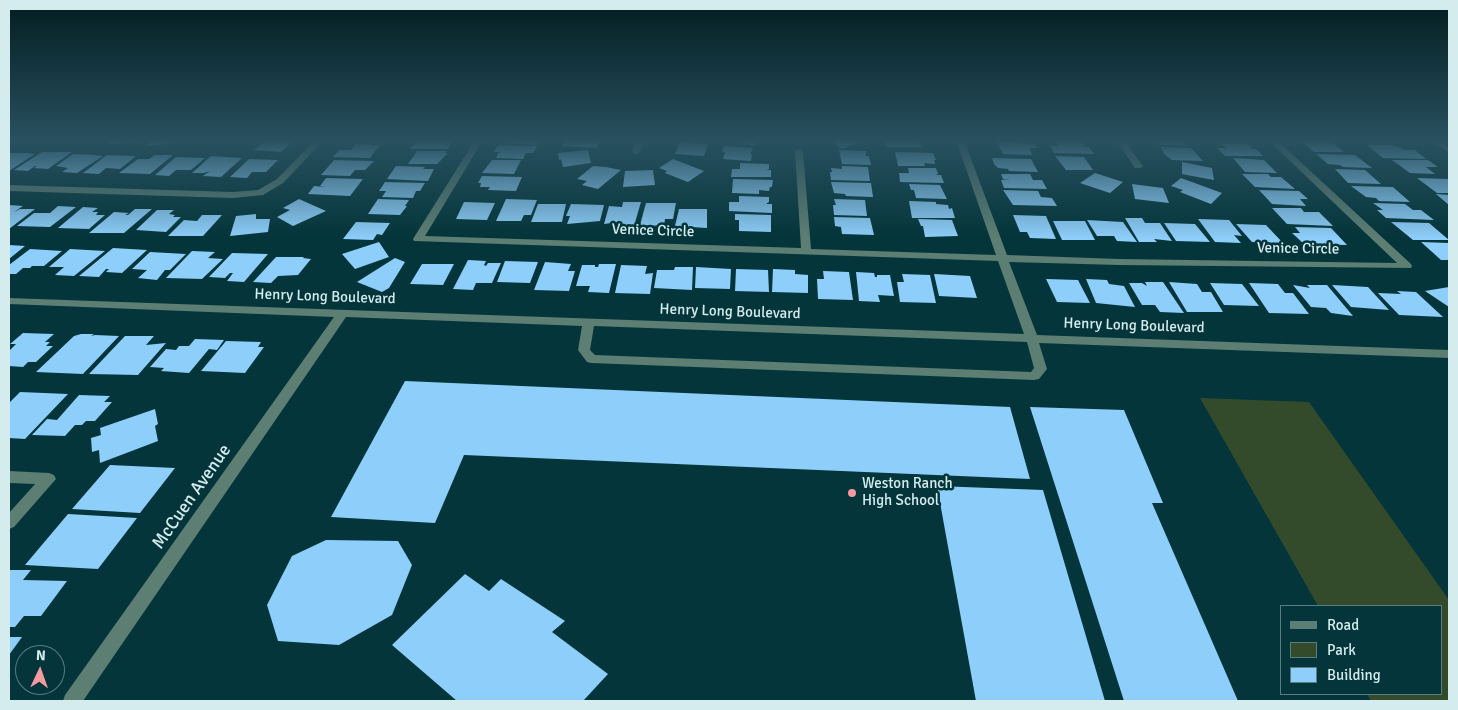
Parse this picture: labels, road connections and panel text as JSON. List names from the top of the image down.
{
  "streets": {
    "street": ["Venice Circle", "Henry Long Boulevard", "McCuen Avenue"]
  },
  "crossings": [
    ["Henry Long Boulevard", "McCuen Avenue"]
  ],
  "places": ["Weston Ranch High School"],
  "legend": ["Road", "Park", "Building"],
  "north": "top"
}
